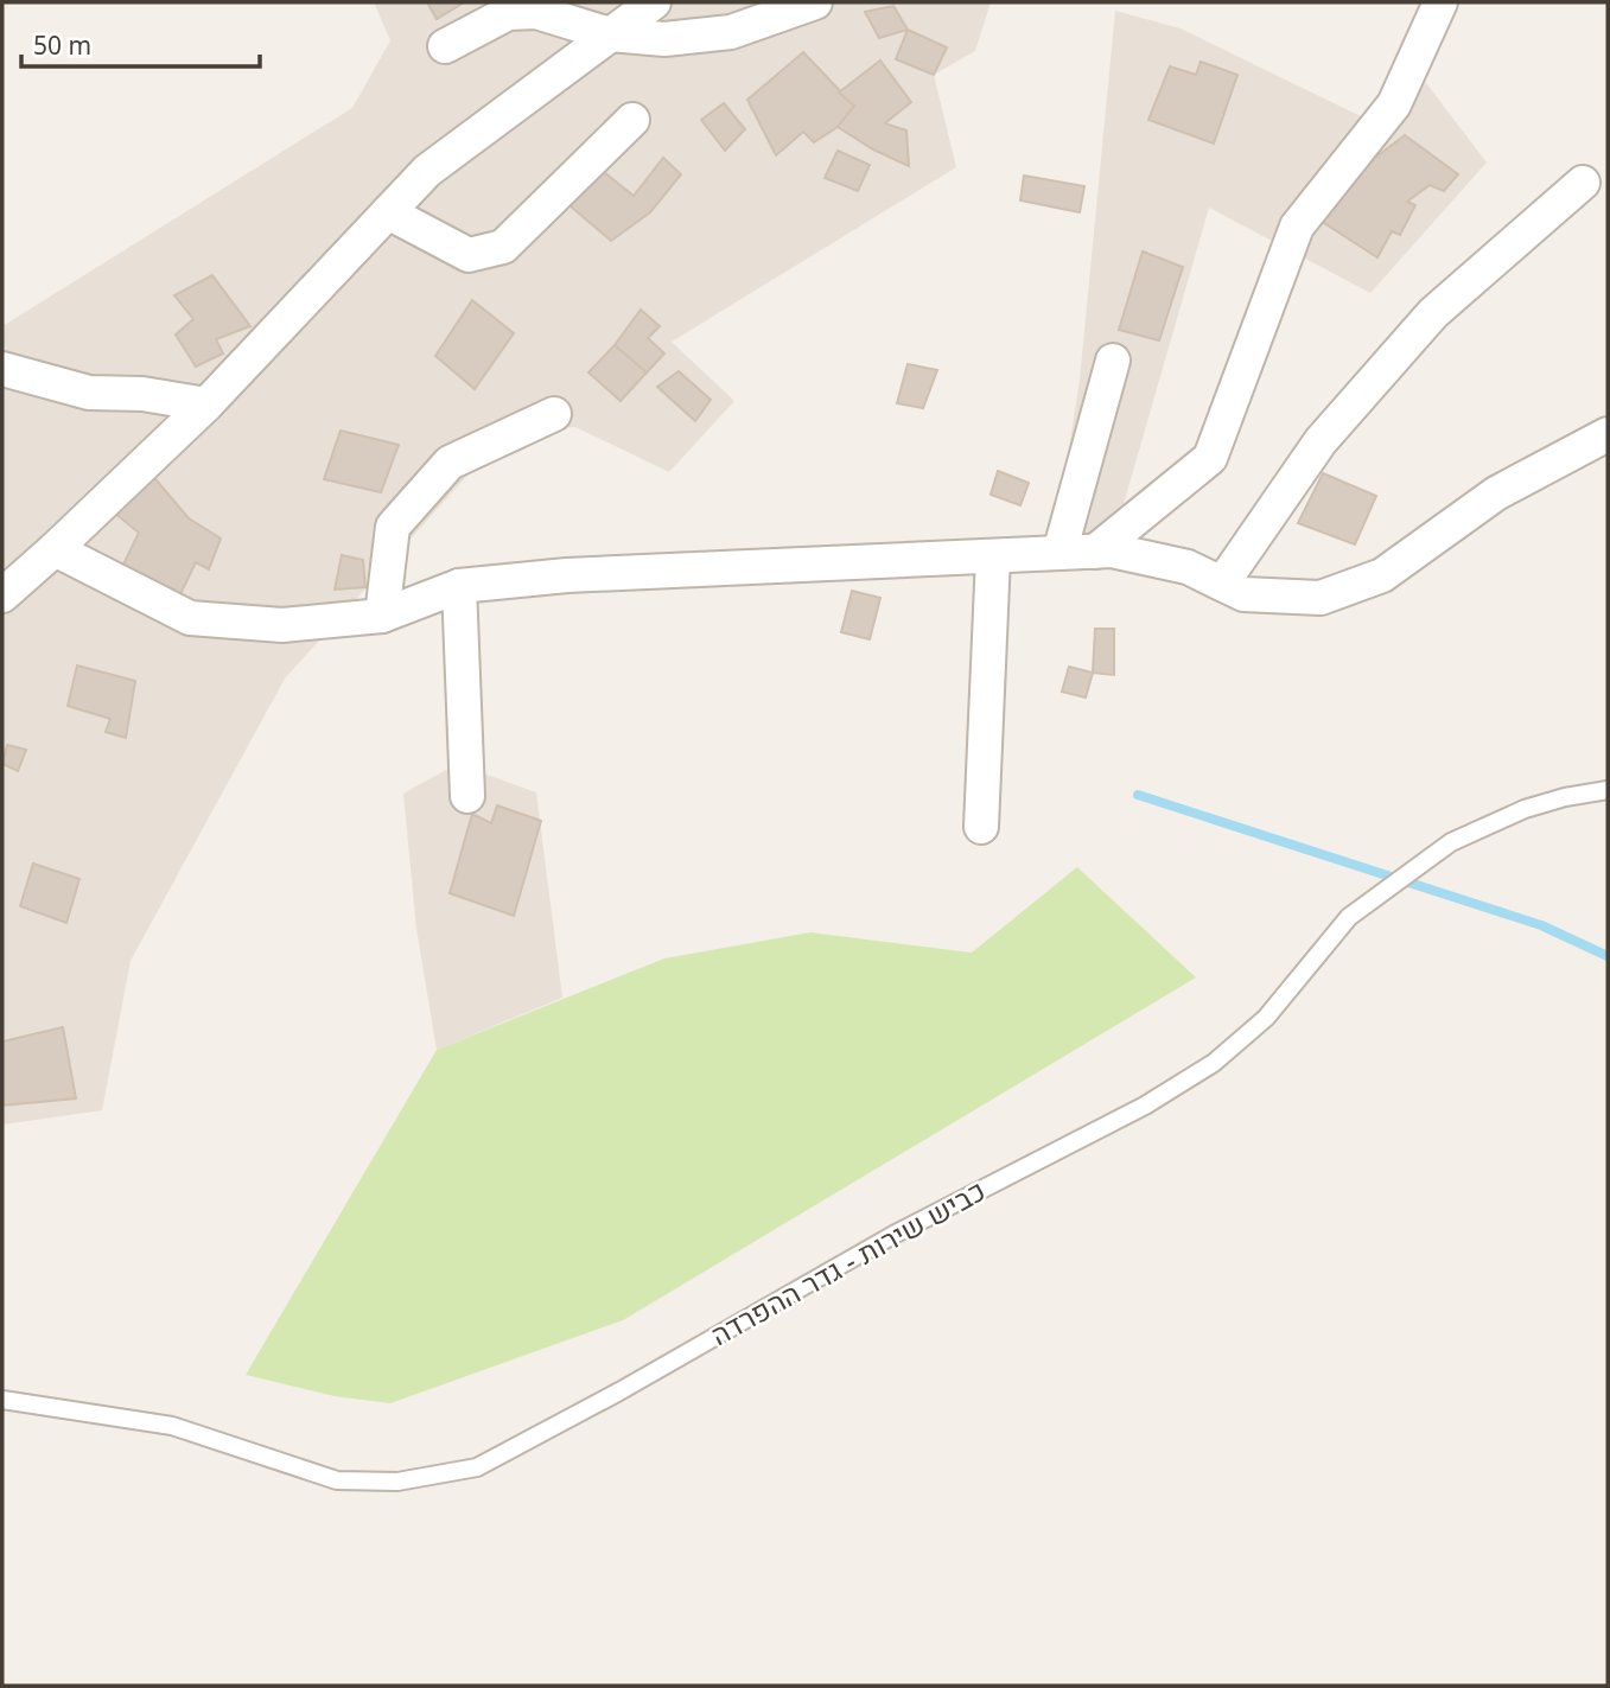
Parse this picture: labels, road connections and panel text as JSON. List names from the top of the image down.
{
  "streets": {
    "lane": ["כביש שירות - גדר ההפרדה"]
  },
  "scale_bar": "50 m"
}
